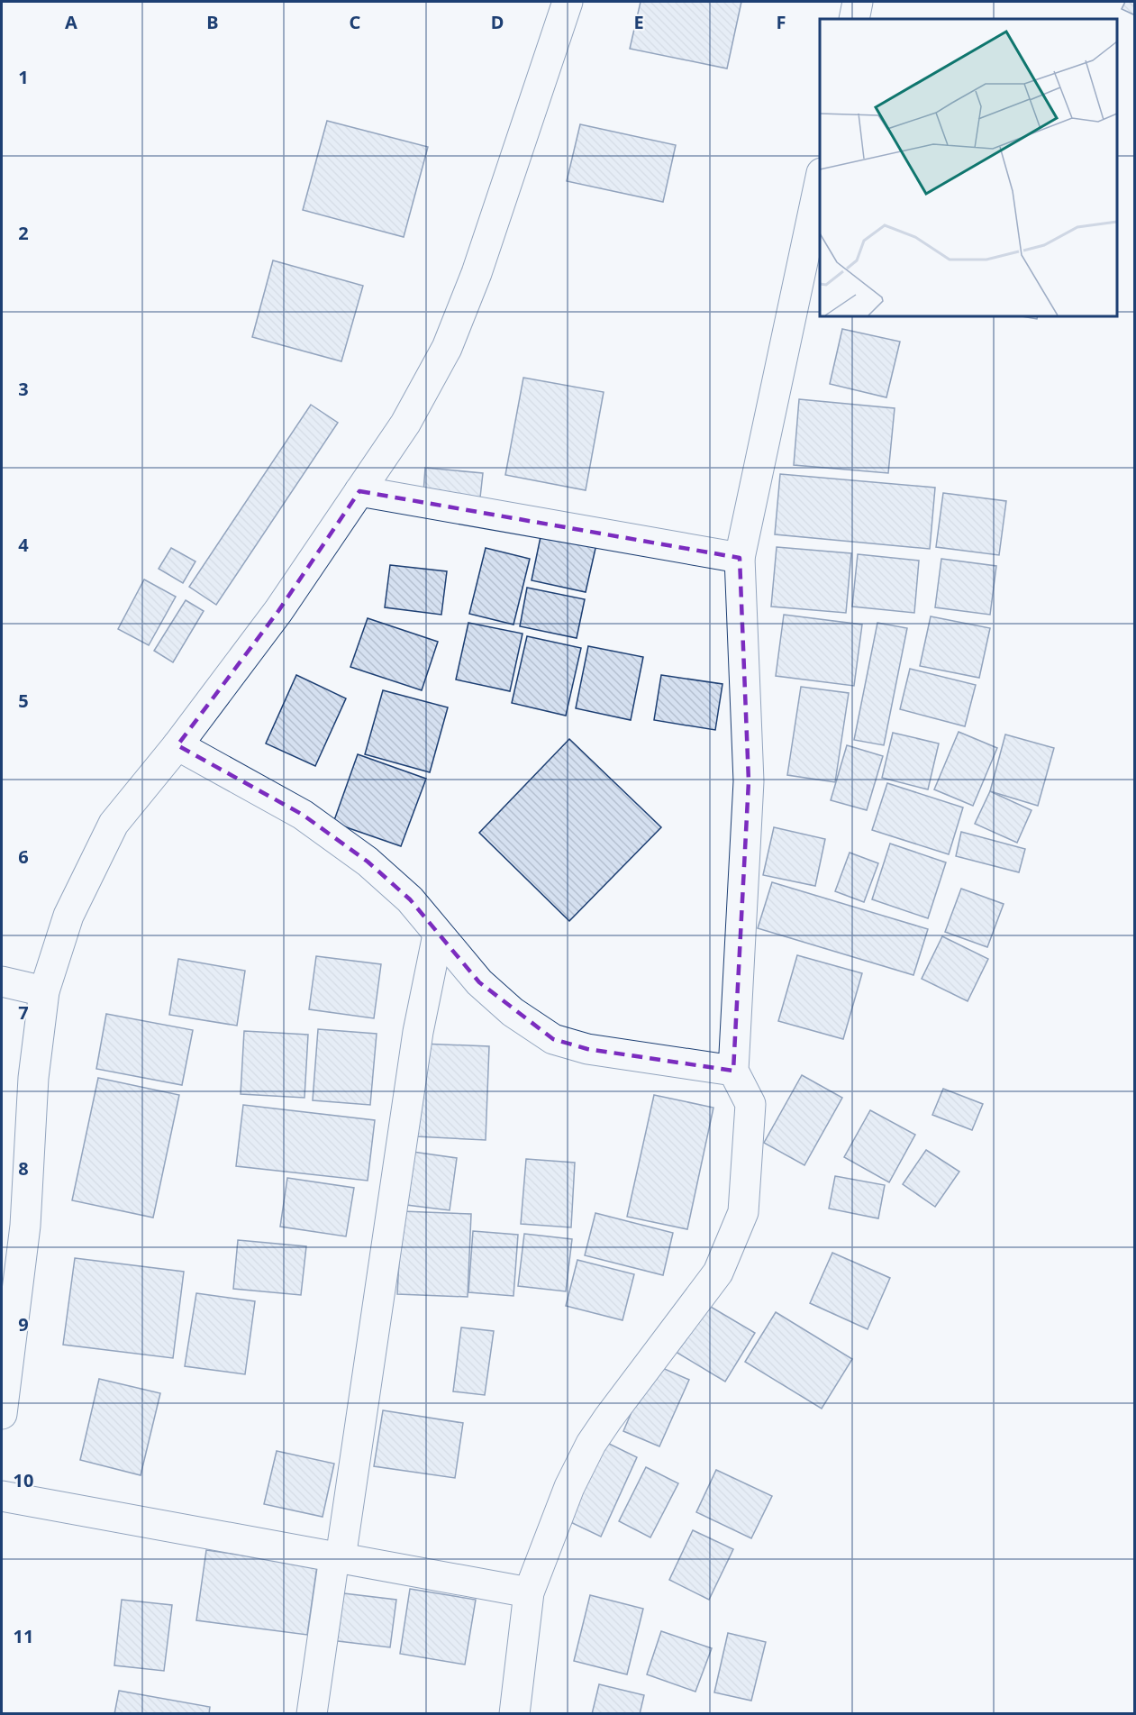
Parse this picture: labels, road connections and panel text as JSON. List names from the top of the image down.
{
  "grid": {
    "columns": [
      "A",
      "B",
      "C",
      "D",
      "E",
      "F"
    ],
    "rows": [
      "1",
      "2",
      "3",
      "4",
      "5",
      "6",
      "7",
      "8",
      "9",
      "10",
      "11"
    ]
  }
}
